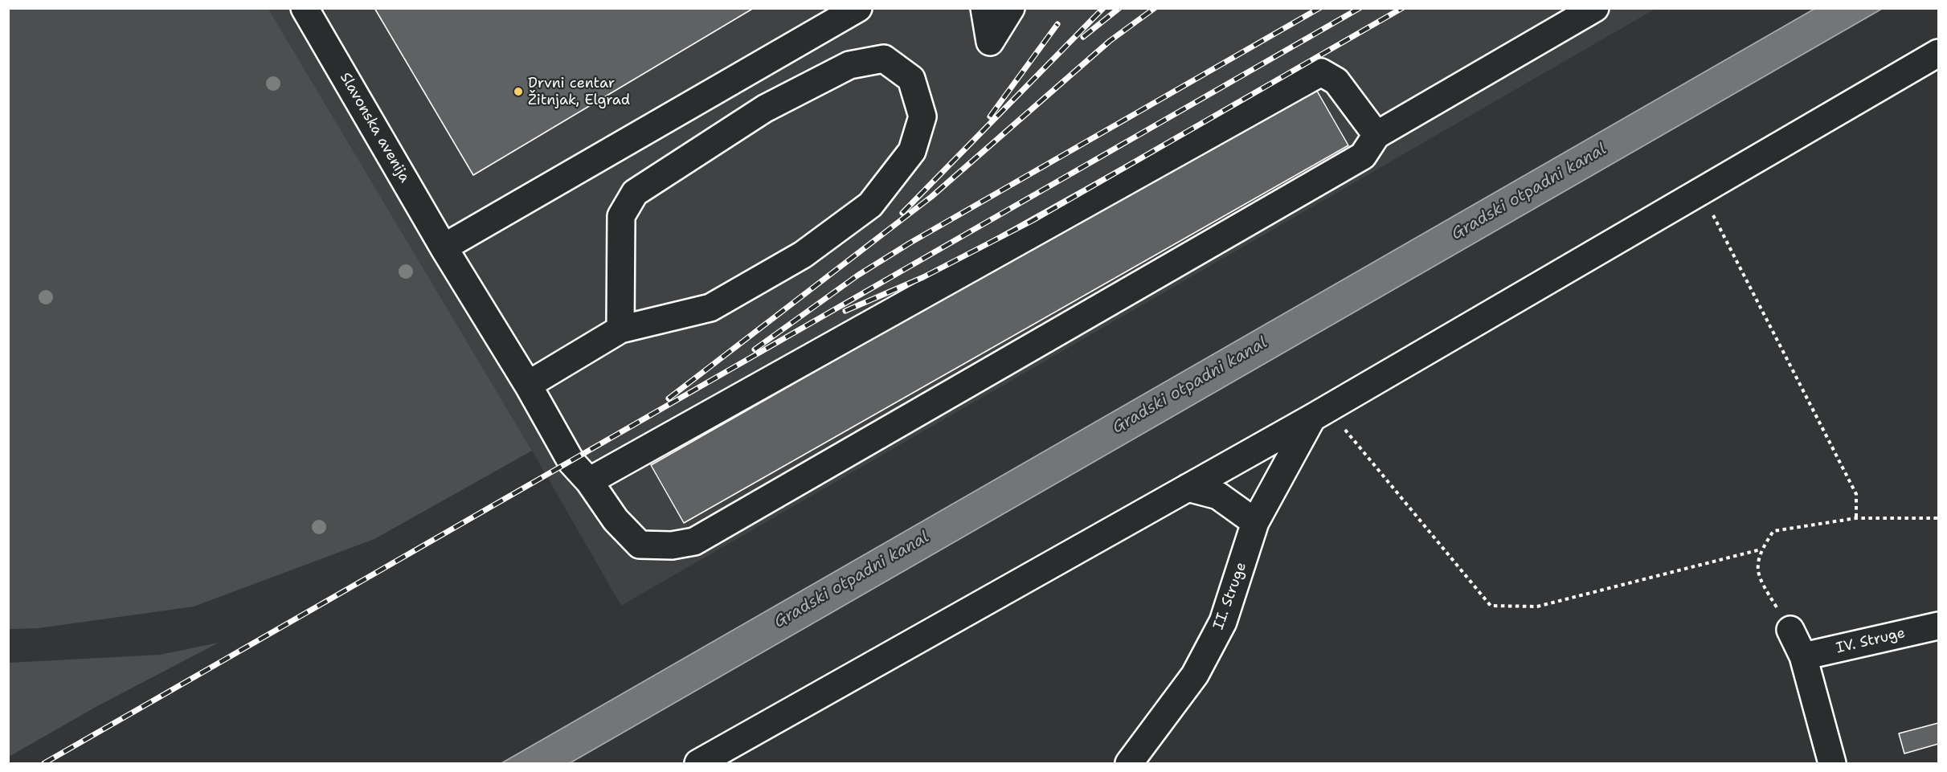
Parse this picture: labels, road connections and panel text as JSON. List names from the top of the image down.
{
  "streets": {
    "street": ["Slavonska avenija", "II. Struge", "IV. Struge"]
  },
  "water": ["Gradski otpadni kanal"],
  "places": ["Drvni centar Žitnjak, Elgrad"]
}
